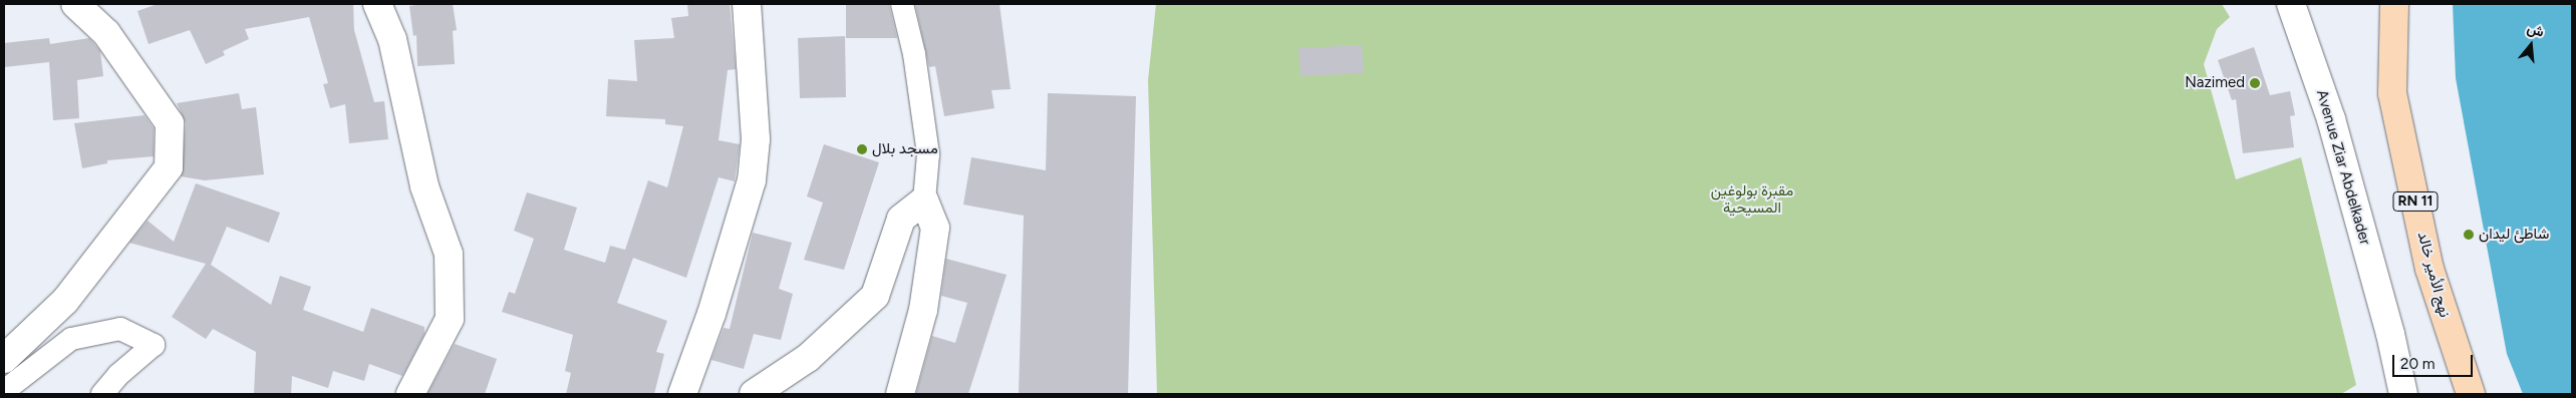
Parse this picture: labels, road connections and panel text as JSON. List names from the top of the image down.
{
  "streets": {
    "main road": ["RN 11", "نهج الأمير خالد"],
    "street": ["Avenue Ziar Abdelkader"]
  },
  "parks": ["مقبرة بولوغين المسيحية"],
  "places": ["Nazimed", "مسجد بلال", "شاطئ ليدان"],
  "scale_bar": "20 m",
  "north": "top"
}
